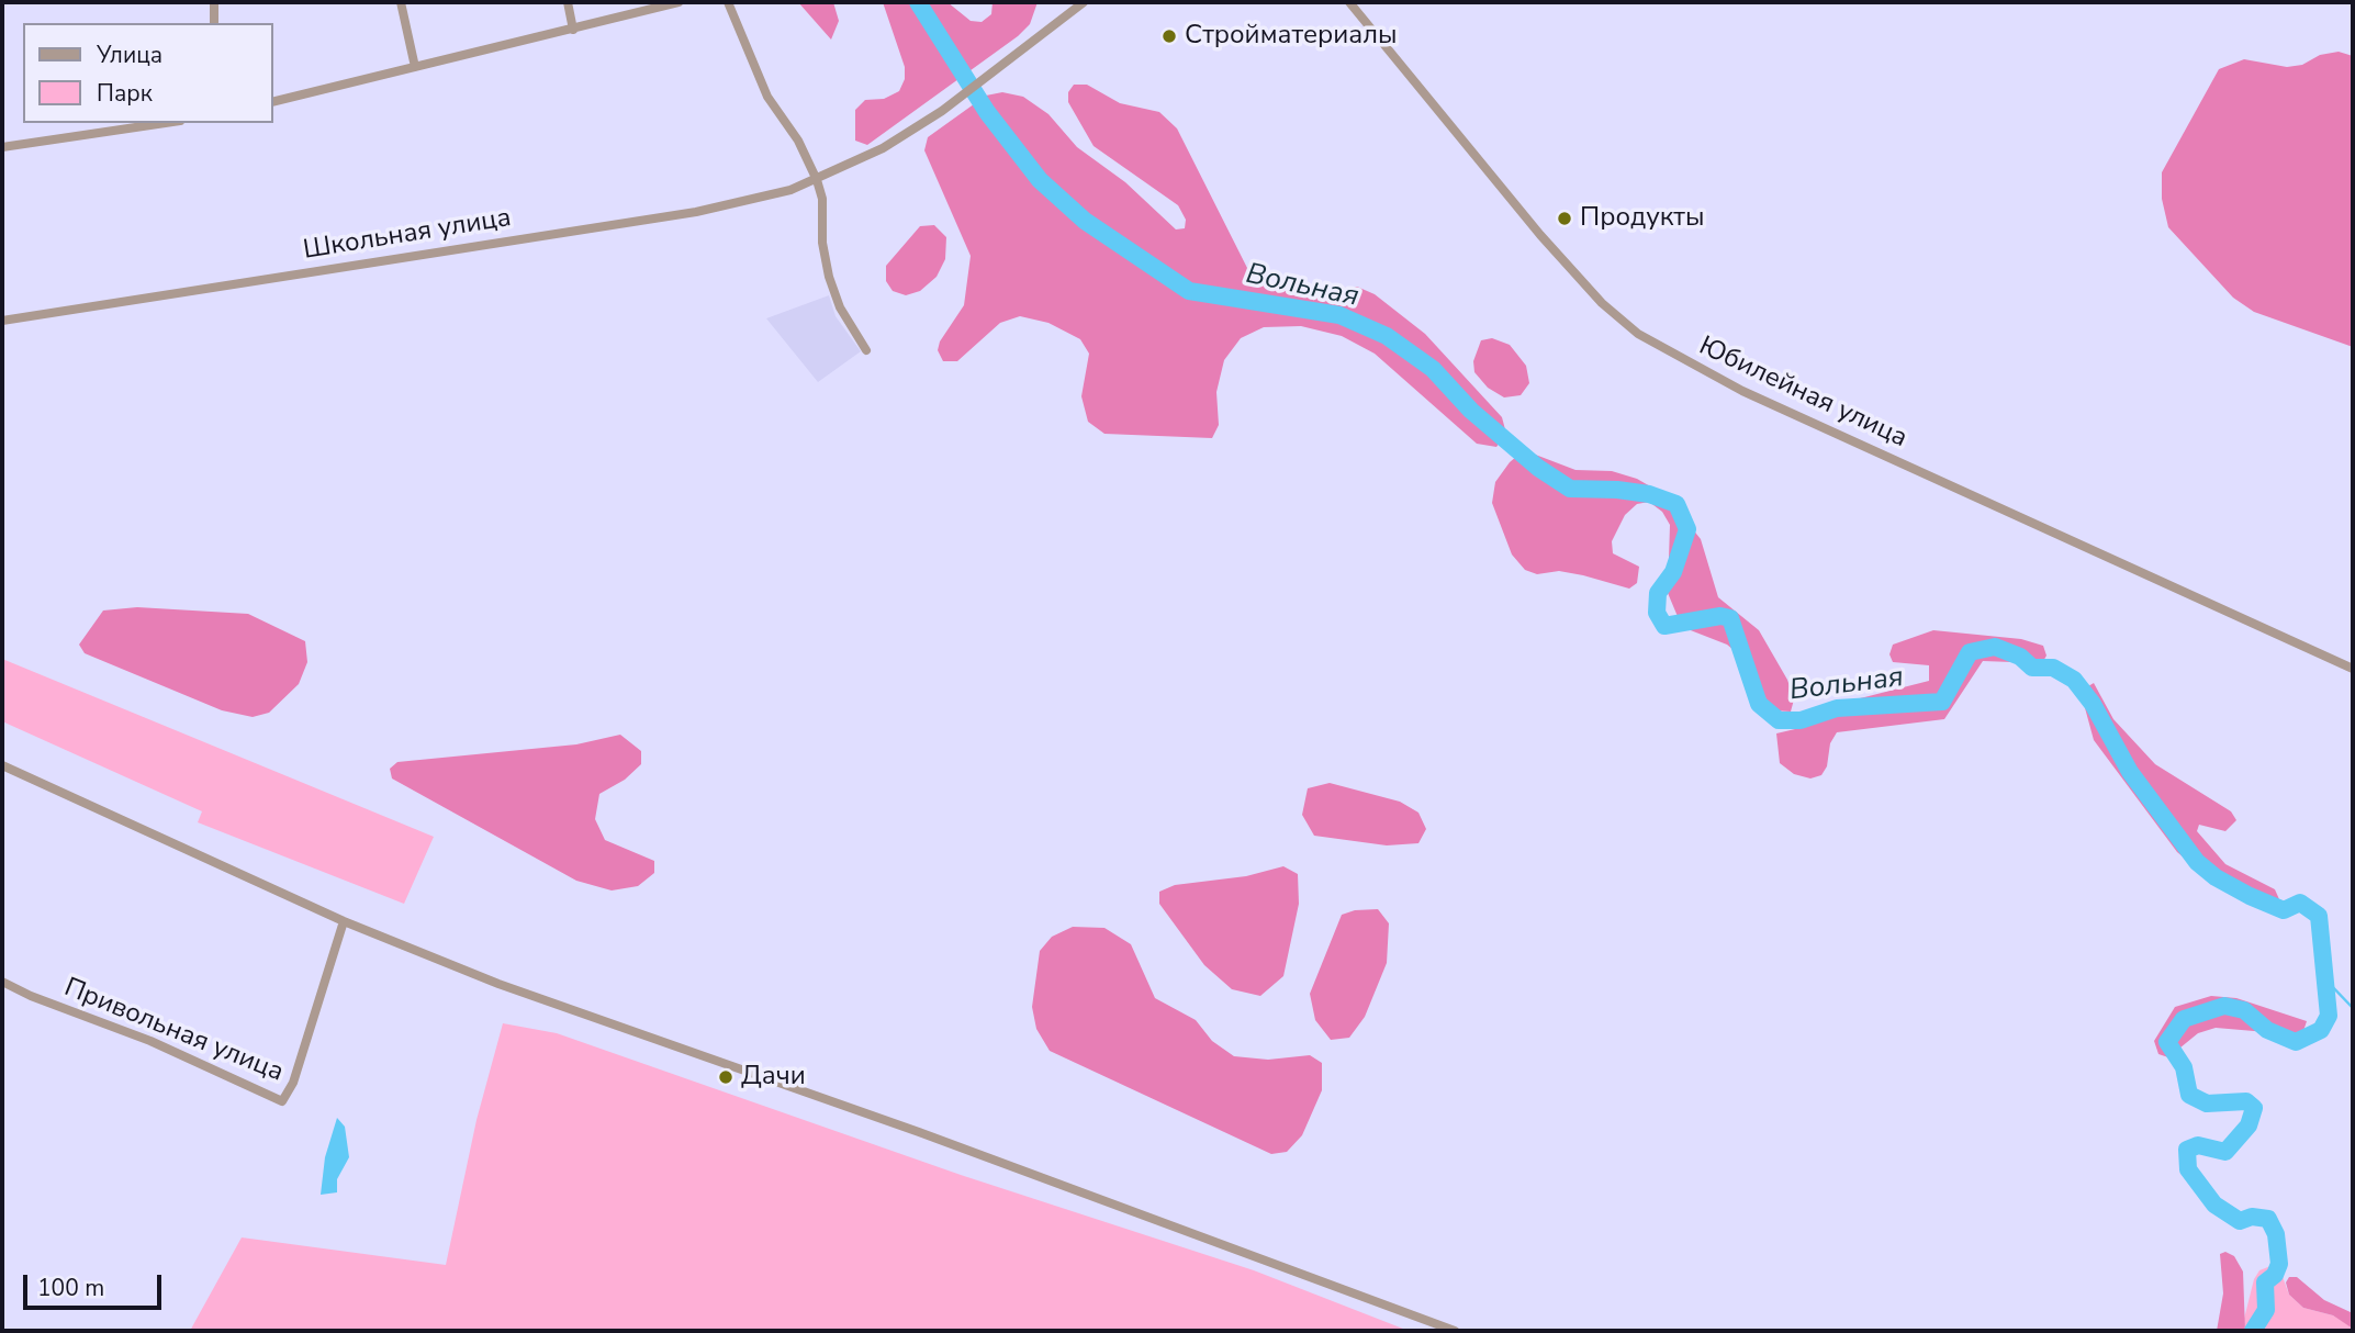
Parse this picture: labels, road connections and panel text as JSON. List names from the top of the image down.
{
  "streets": {
    "street": ["Школьная улица", "Юбилейная улица", "Привольная улица"]
  },
  "water": ["Вольная"],
  "places": ["Стройматериалы", "Продукты", "Дачи"],
  "legend": ["Улица", "Парк"],
  "scale_bar": "100 m"
}
